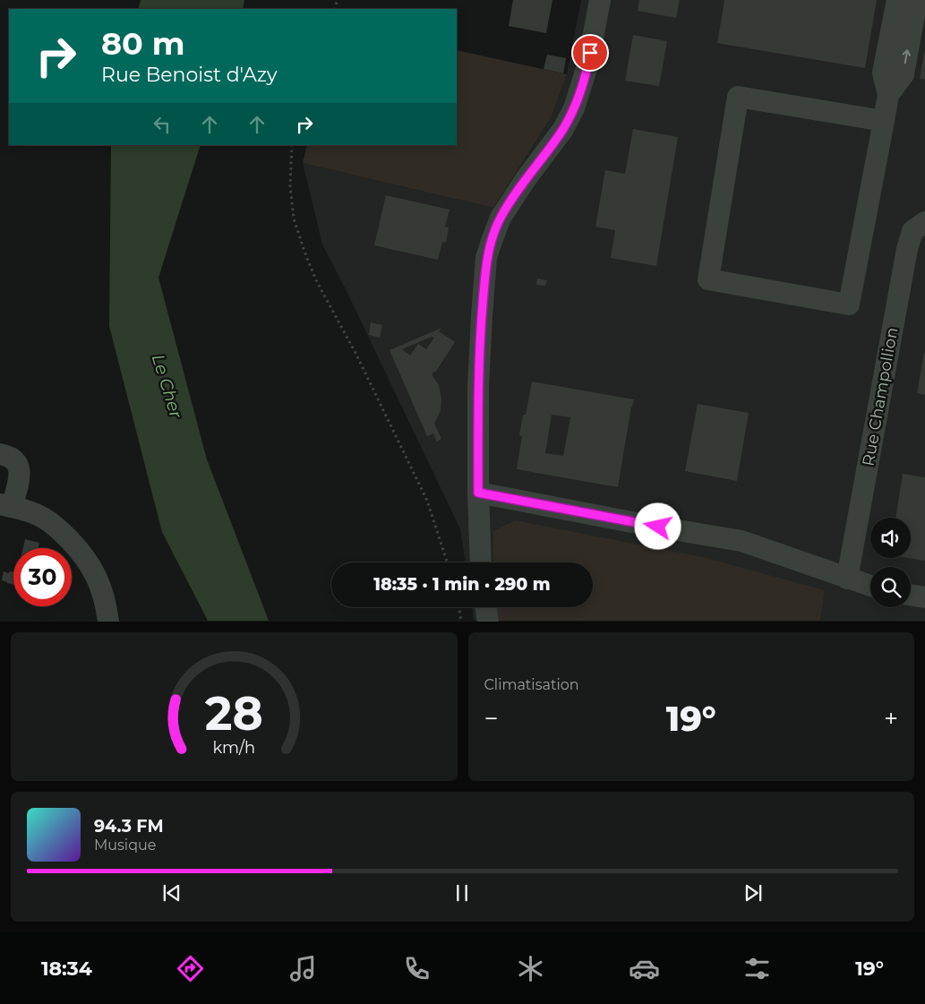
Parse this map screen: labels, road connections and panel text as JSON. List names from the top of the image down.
{
  "streets": {
    "street": ["Rue Champollion"]
  },
  "water": ["Le Cher"],
  "page": {
    "turn": ["80 m", "Rue Benoist d'Azy"],
    "limit": "30",
    "trip": "18:35 · 1 min · 290 m",
    "tile": "Climatisation",
    "heat": ["−", "19°", "+"],
    "song": ["94.3 FM", "Musique"],
    "tabs": ["18:34", "19°"],
    "gauge": ["28", "km/h"]
  }
}
